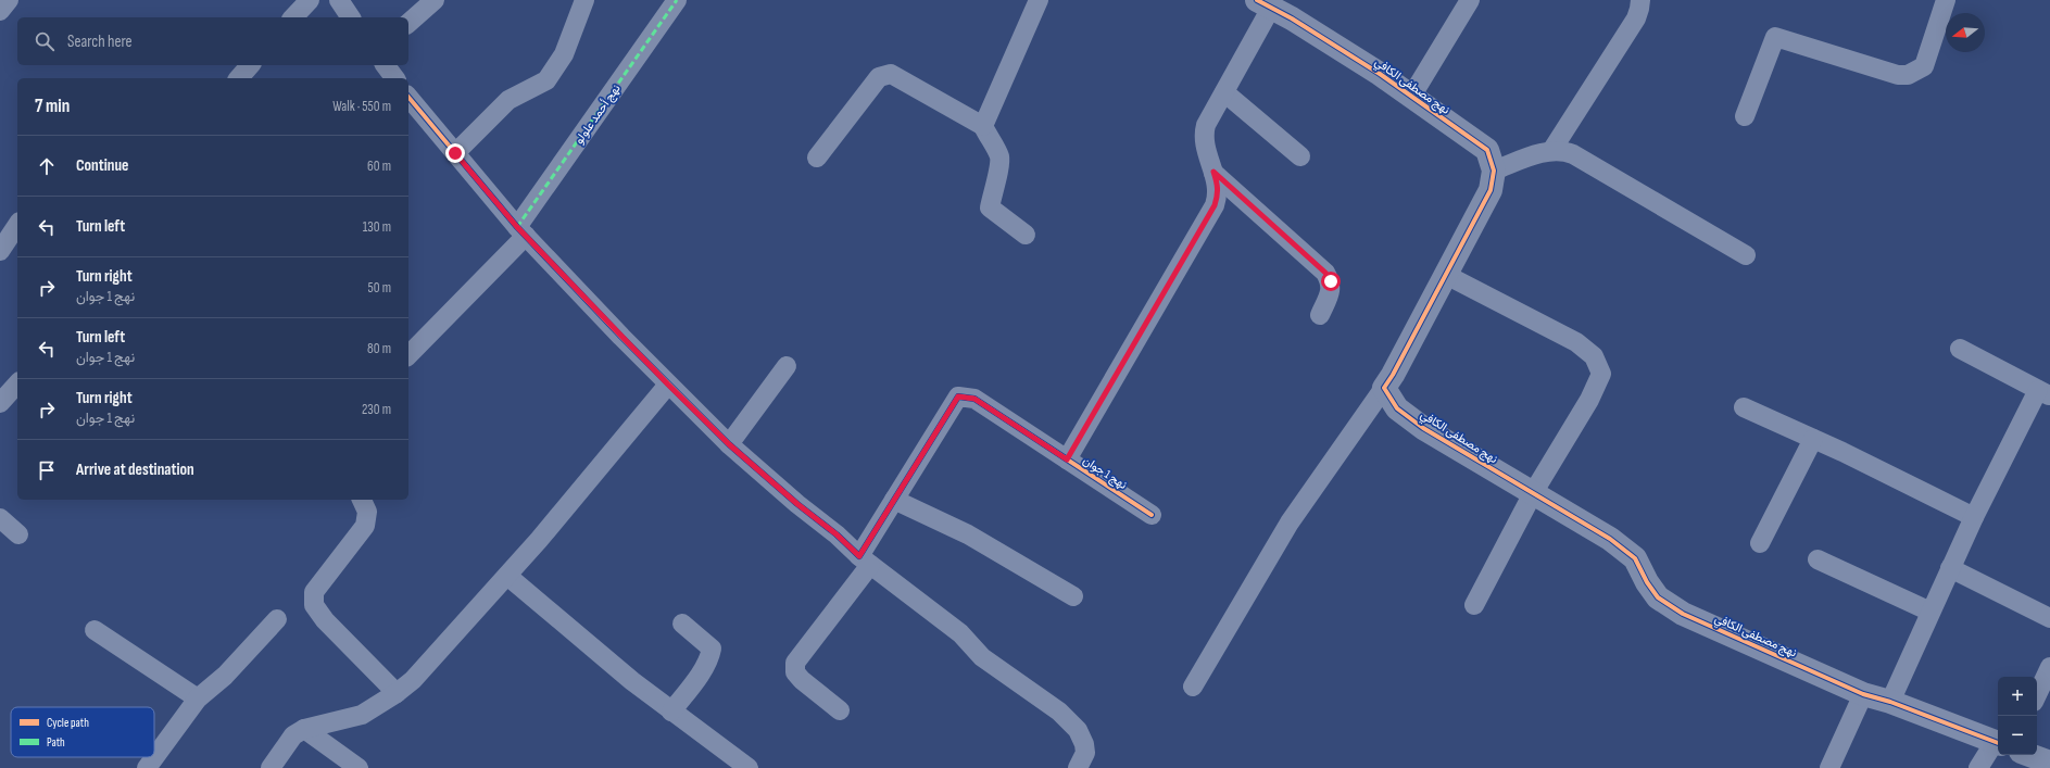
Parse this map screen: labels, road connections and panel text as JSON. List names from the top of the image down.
{
  "streets": {
    "street": ["نهج مصطفى الكافي", "نهج أحمد علولو", "نهج 1 جوان"]
  },
  "legend": ["Cycle path", "Path"],
  "north": "left",
  "page": {
    "search": "Search here",
    "heading": ["7 min", "Walk · 550 m"],
    "list": [
      ["Continue", "60 m"],
      ["Turn left", "130 m"],
      ["Turn right", "نهج 1 جوان", "50 m"],
      ["Turn left", "نهج 1 جوان", "80 m"],
      ["Turn right", "نهج 1 جوان", "230 m"],
      "Arrive at destination"
    ],
    "map_buttons": ["+", "−"]
  }
}
